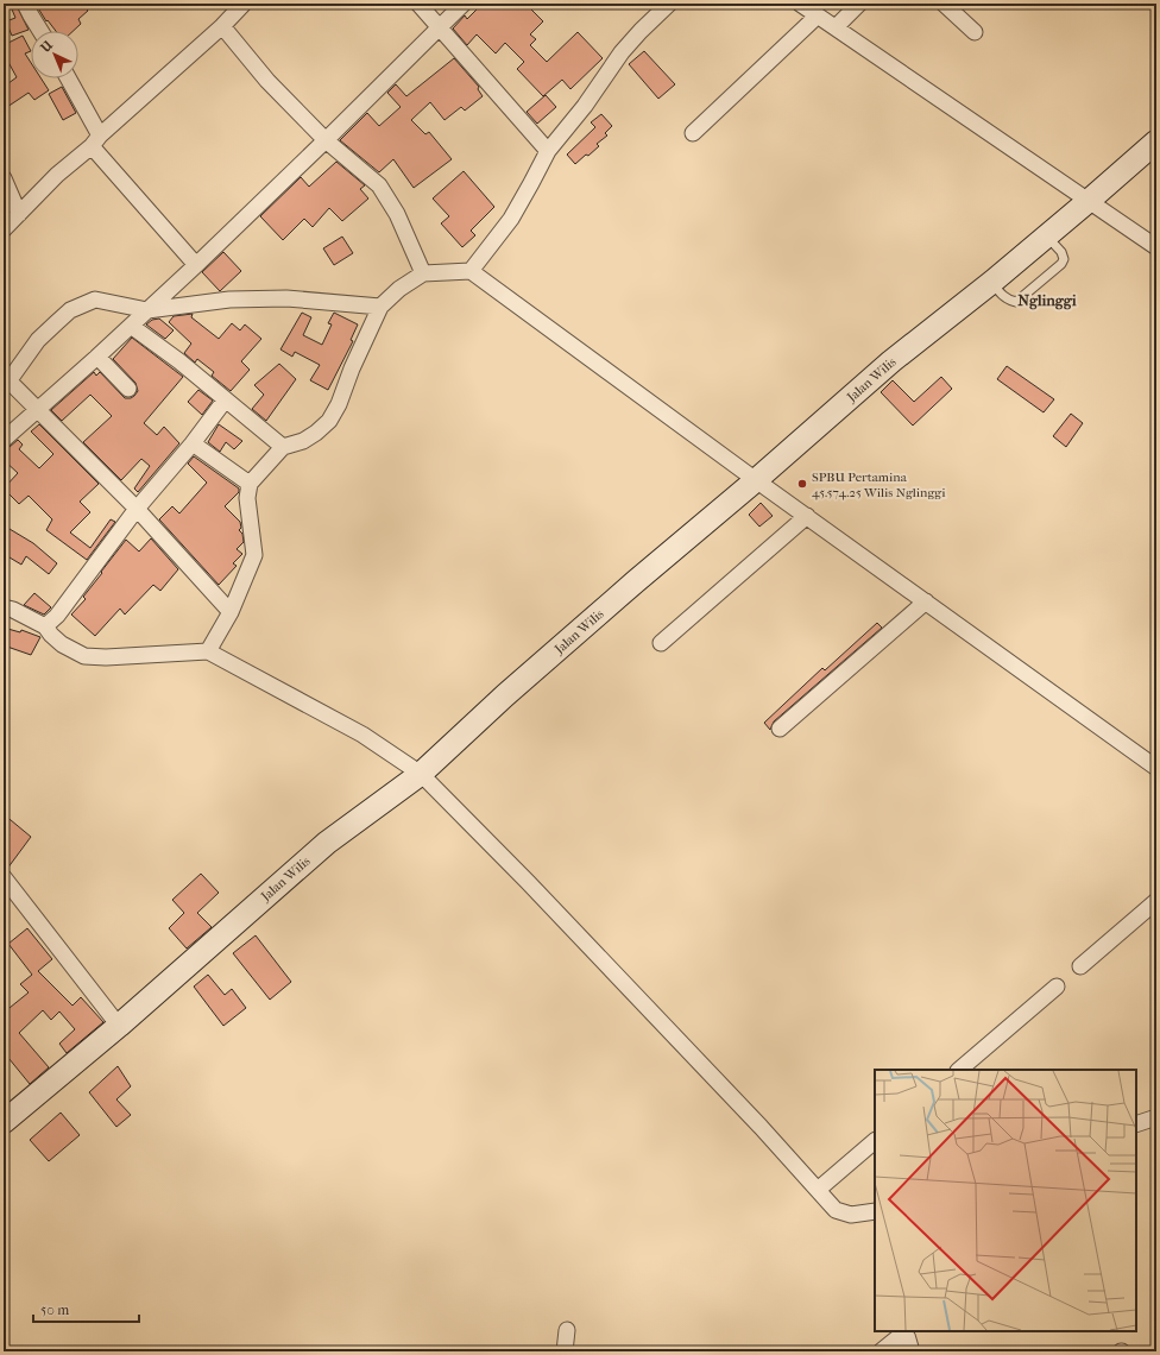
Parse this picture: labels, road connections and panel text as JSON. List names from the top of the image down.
{
  "streets": {
    "main road": ["Jalan Wilis"]
  },
  "districts": ["Nglinggi"],
  "places": ["SPBU Pertamina 45.574.25 Wilis Nglinggi"],
  "scale_bar": "50 m",
  "north": "top left"
}
